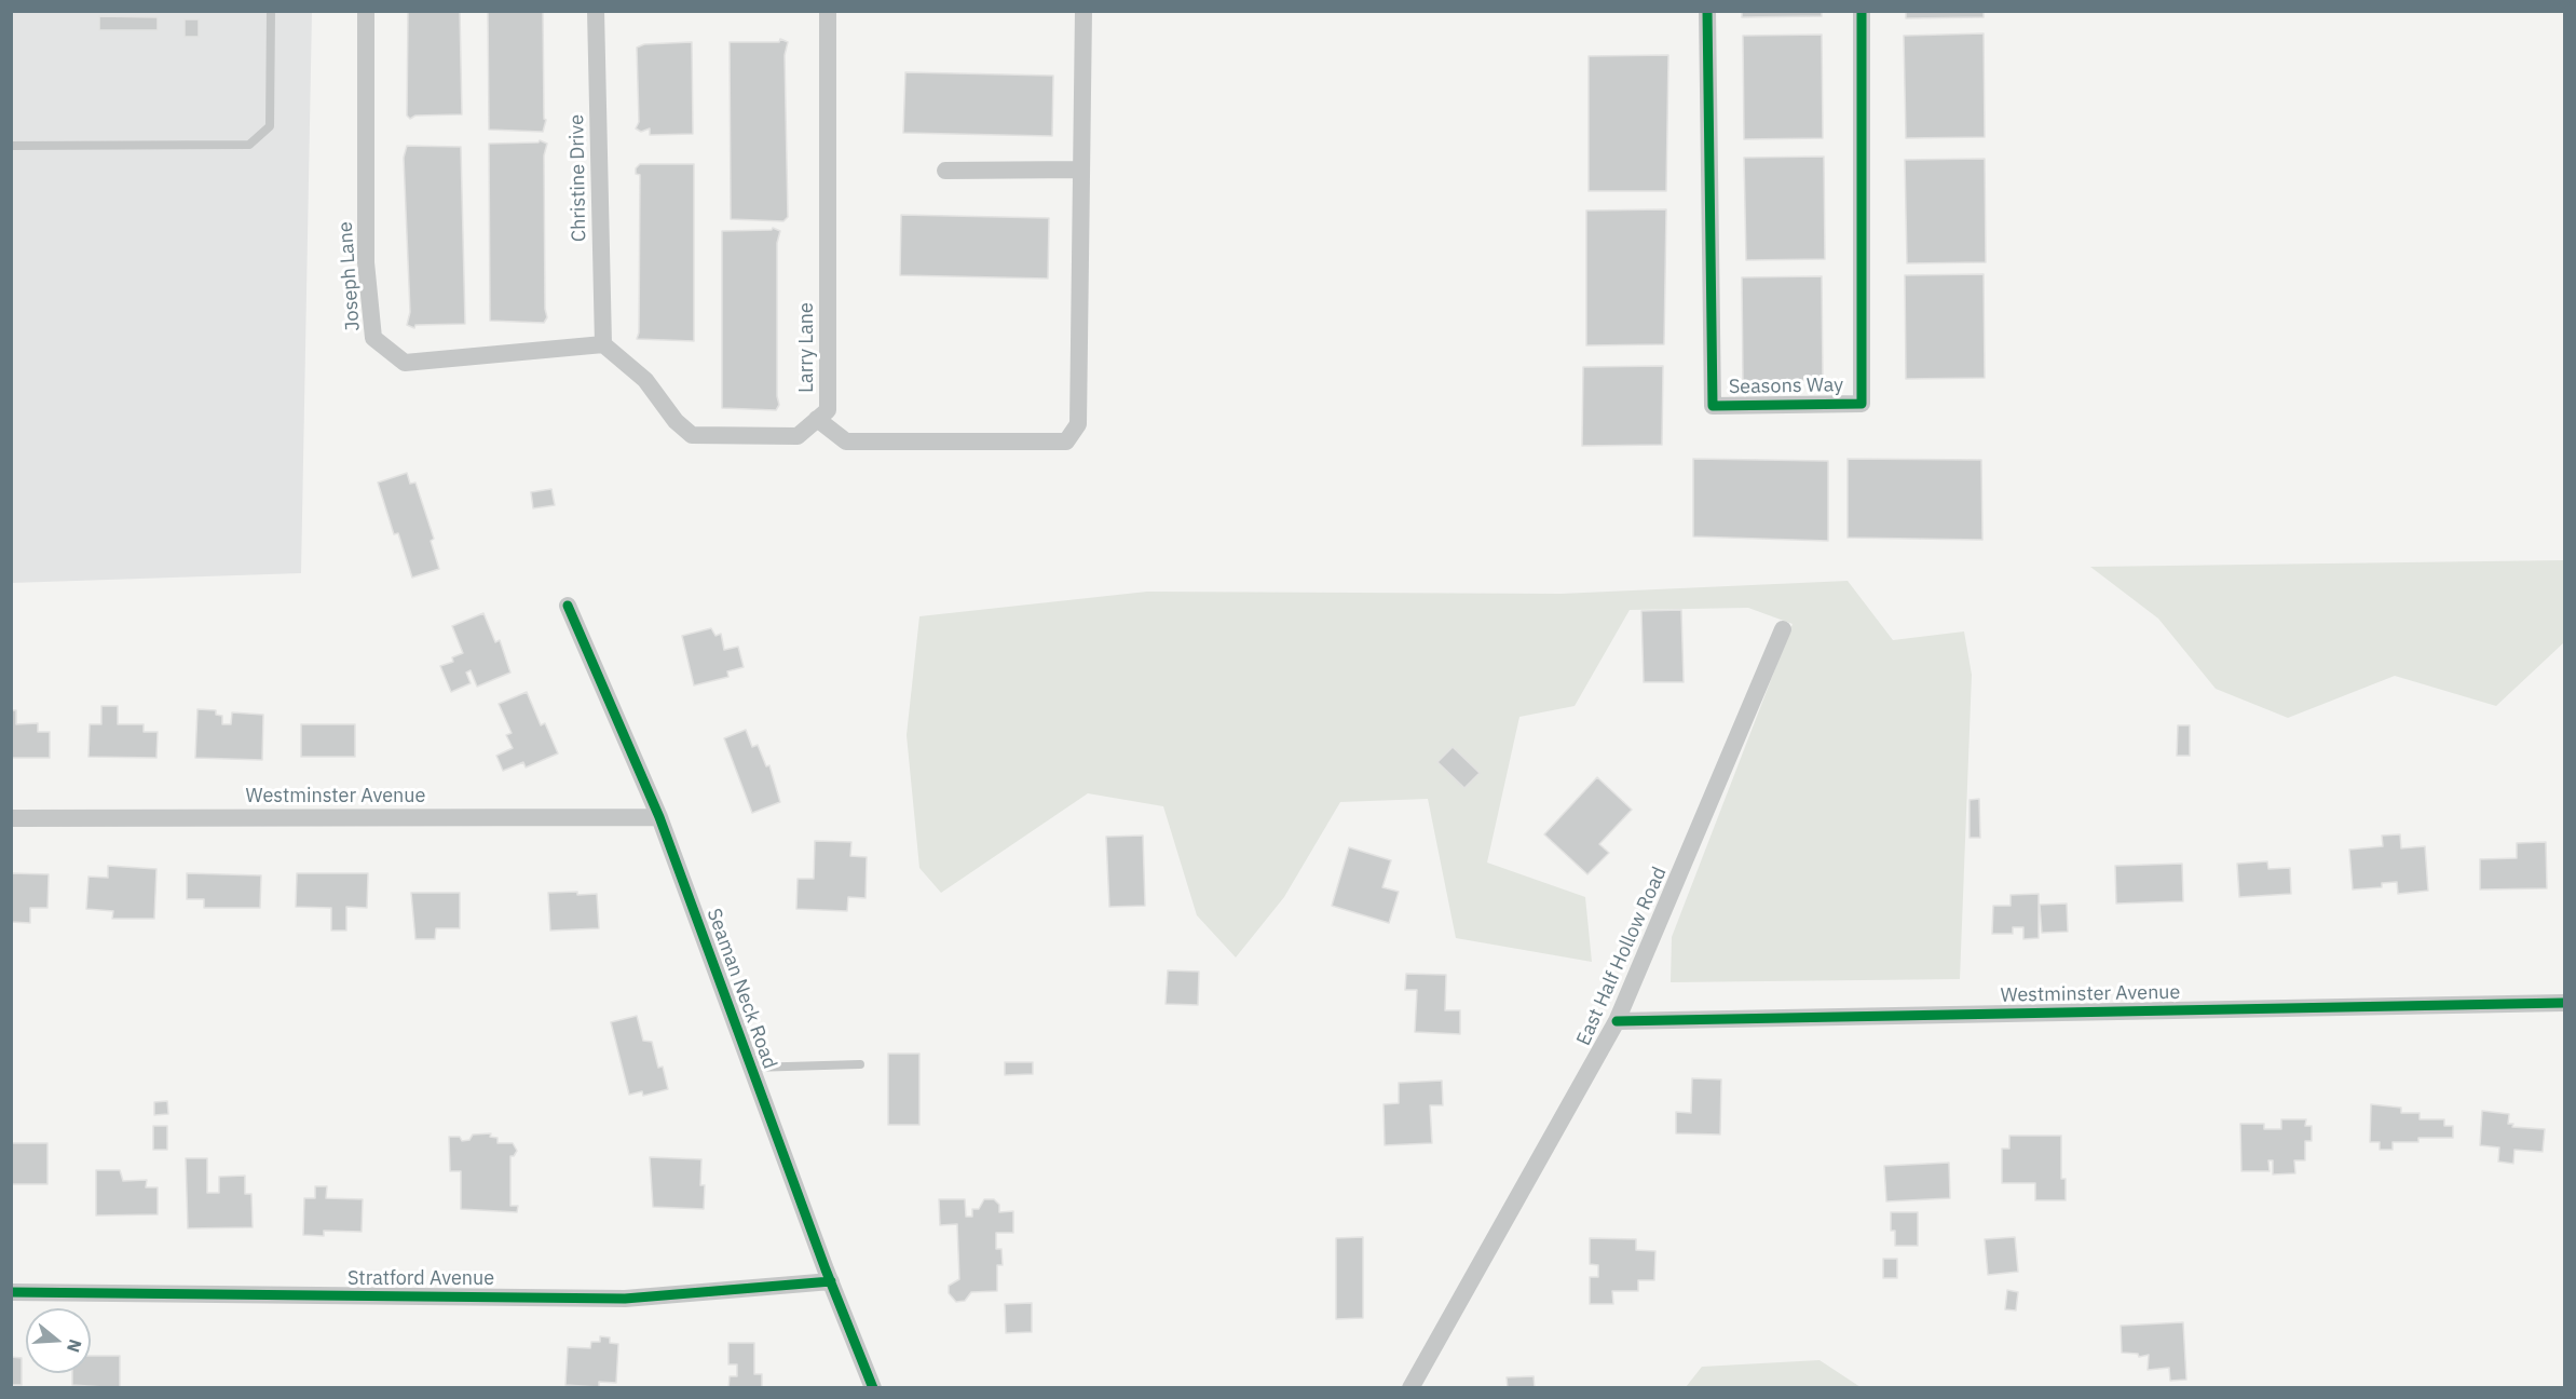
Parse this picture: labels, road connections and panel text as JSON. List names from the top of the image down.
{
  "streets": {
    "street": [
      "Christine Drive",
      "Joseph Lane",
      "Larry Lane",
      "Seasons Way",
      "Westminster Avenue",
      "East Half Hollow Road",
      "Seaman Neck Road",
      "Stratford Avenue"
    ]
  },
  "crossings": [
    ["Christine Drive", "Joseph Lane"],
    ["Christine Drive", "Larry Lane"],
    ["Joseph Lane", "Larry Lane"],
    ["Westminster Avenue", "East Half Hollow Road"],
    ["Westminster Avenue", "Seaman Neck Road"],
    ["Seaman Neck Road", "Stratford Avenue"]
  ],
  "north": "right"
}
